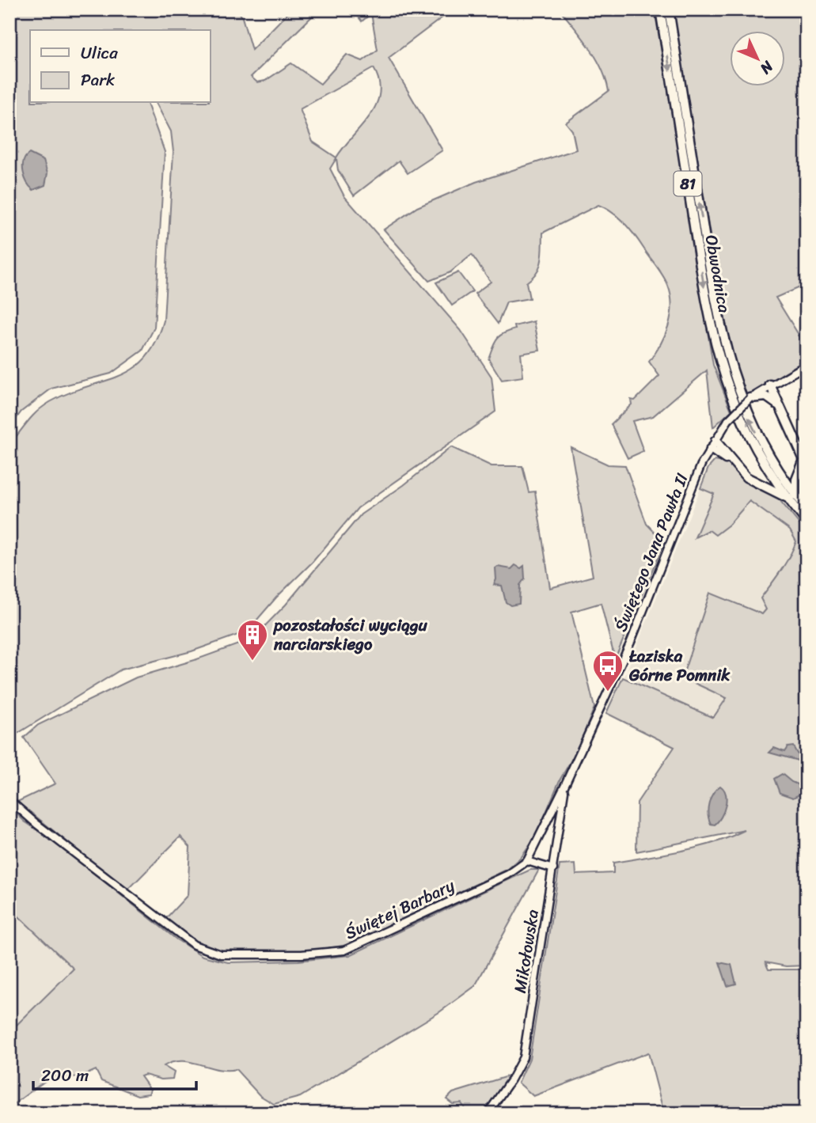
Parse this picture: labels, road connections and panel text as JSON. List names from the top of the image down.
{
  "streets": {
    "main road": ["81", "Obwodnica"],
    "street": ["Świętego Jana Pawła II", "Świętej Barbary", "Mikołowska"]
  },
  "crossings": [
    ["Świętego Jana Pawła II", "Mikołowska"]
  ],
  "places": {
    "building": ["pozostałości wyciągu narciarskiego"],
    "bus stop": ["Łaziska Górne Pomnik"]
  },
  "legend": ["Ulica", "Park"],
  "scale_bar": "200 m",
  "north": "bottom right"
}
